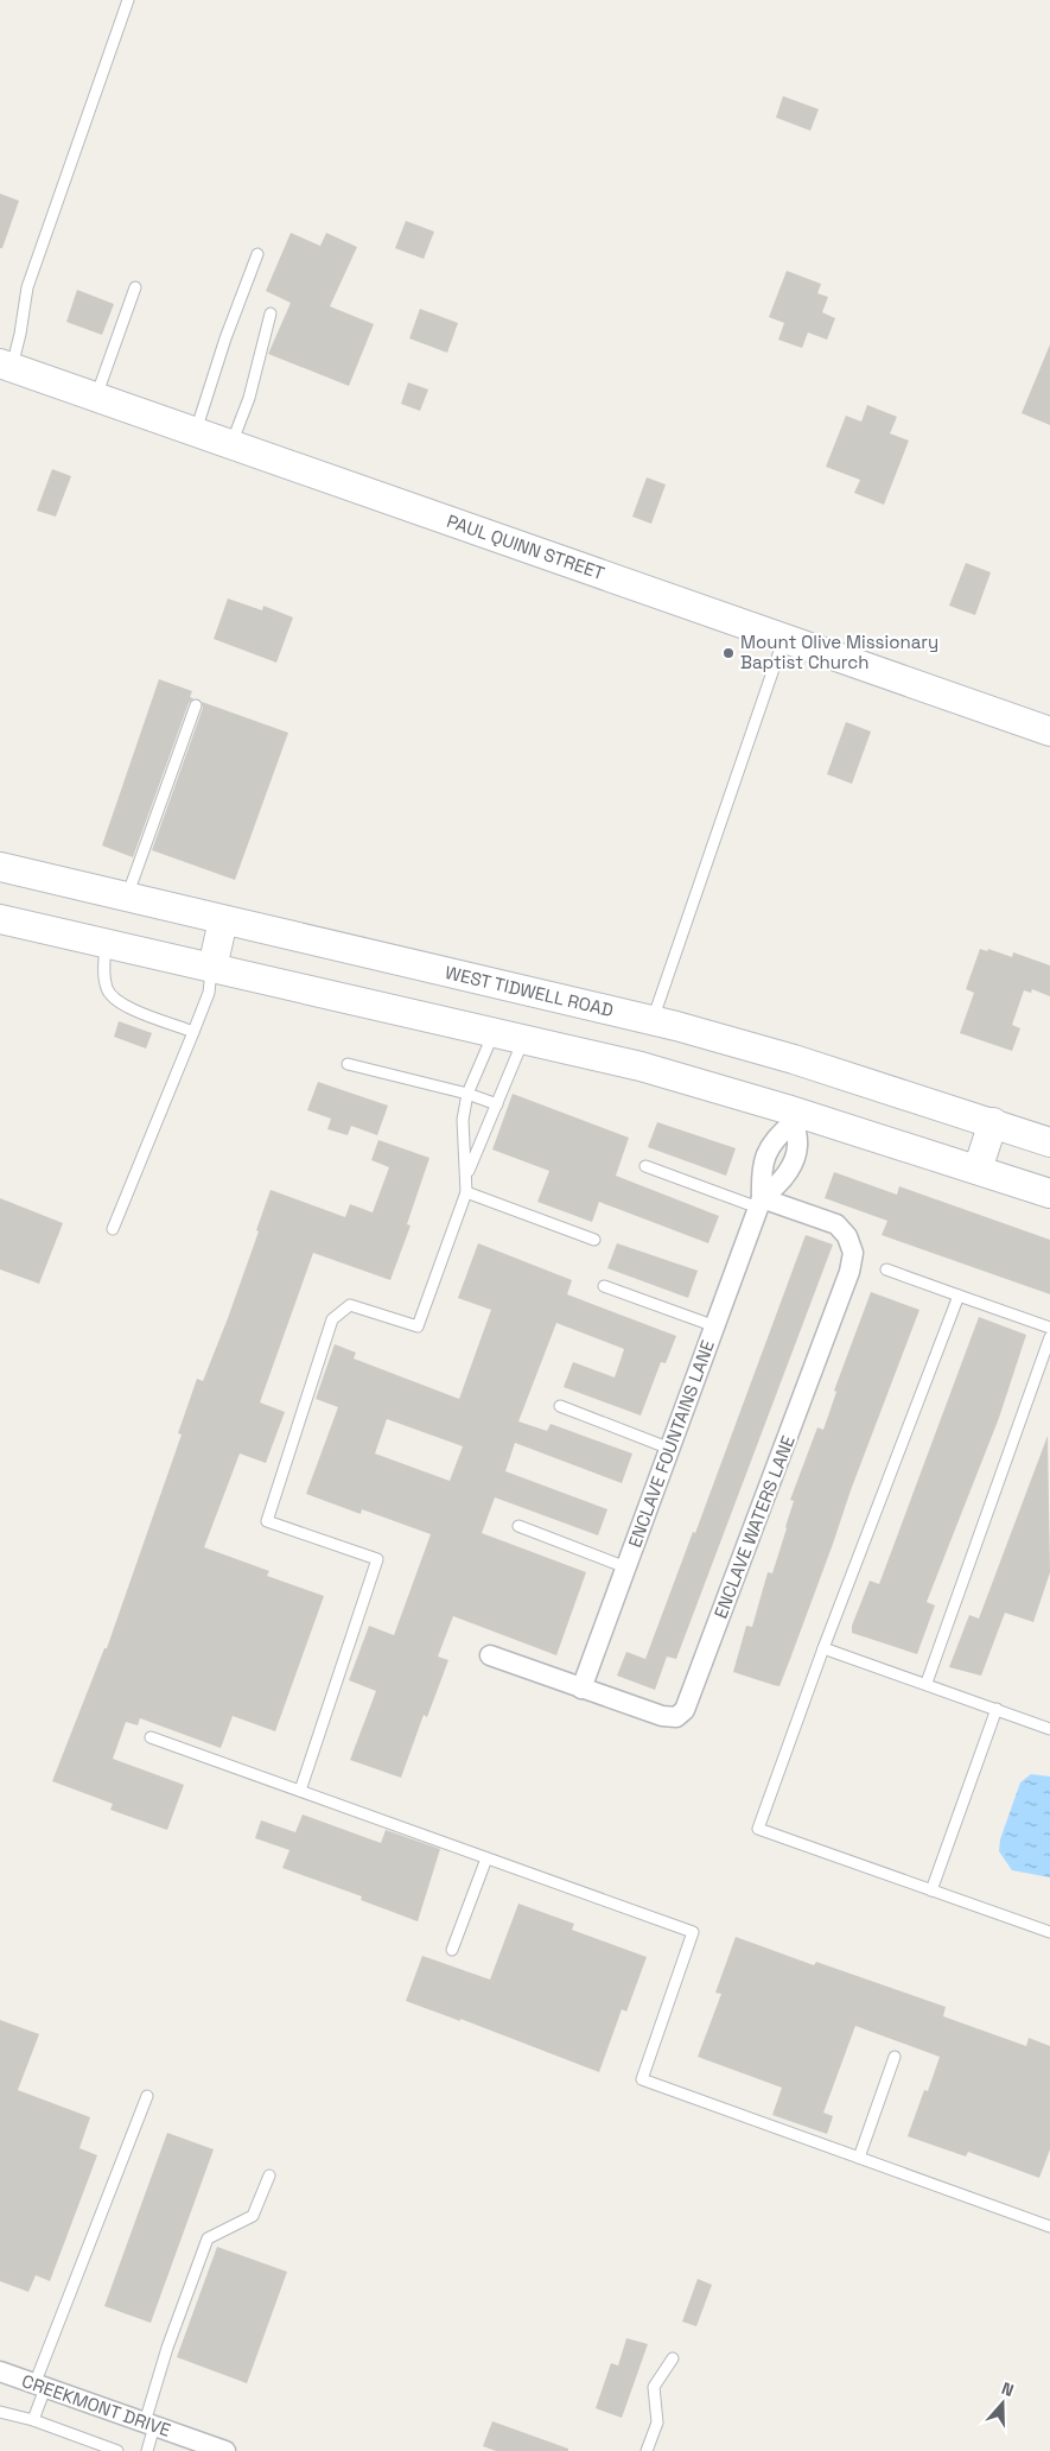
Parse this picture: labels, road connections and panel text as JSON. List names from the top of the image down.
{
  "streets": {
    "main road": ["PAUL QUINN STREET", "WEST TIDWELL ROAD"],
    "street": ["ENCLAVE FOUNTAINS LANE", "ENCLAVE WATERS LANE", "CREEKMONT DRIVE"]
  },
  "crossings": [
    ["ENCLAVE FOUNTAINS LANE", "ENCLAVE WATERS LANE"]
  ],
  "places": ["Mount Olive Missionary Baptist Church"],
  "north": "top"
}
